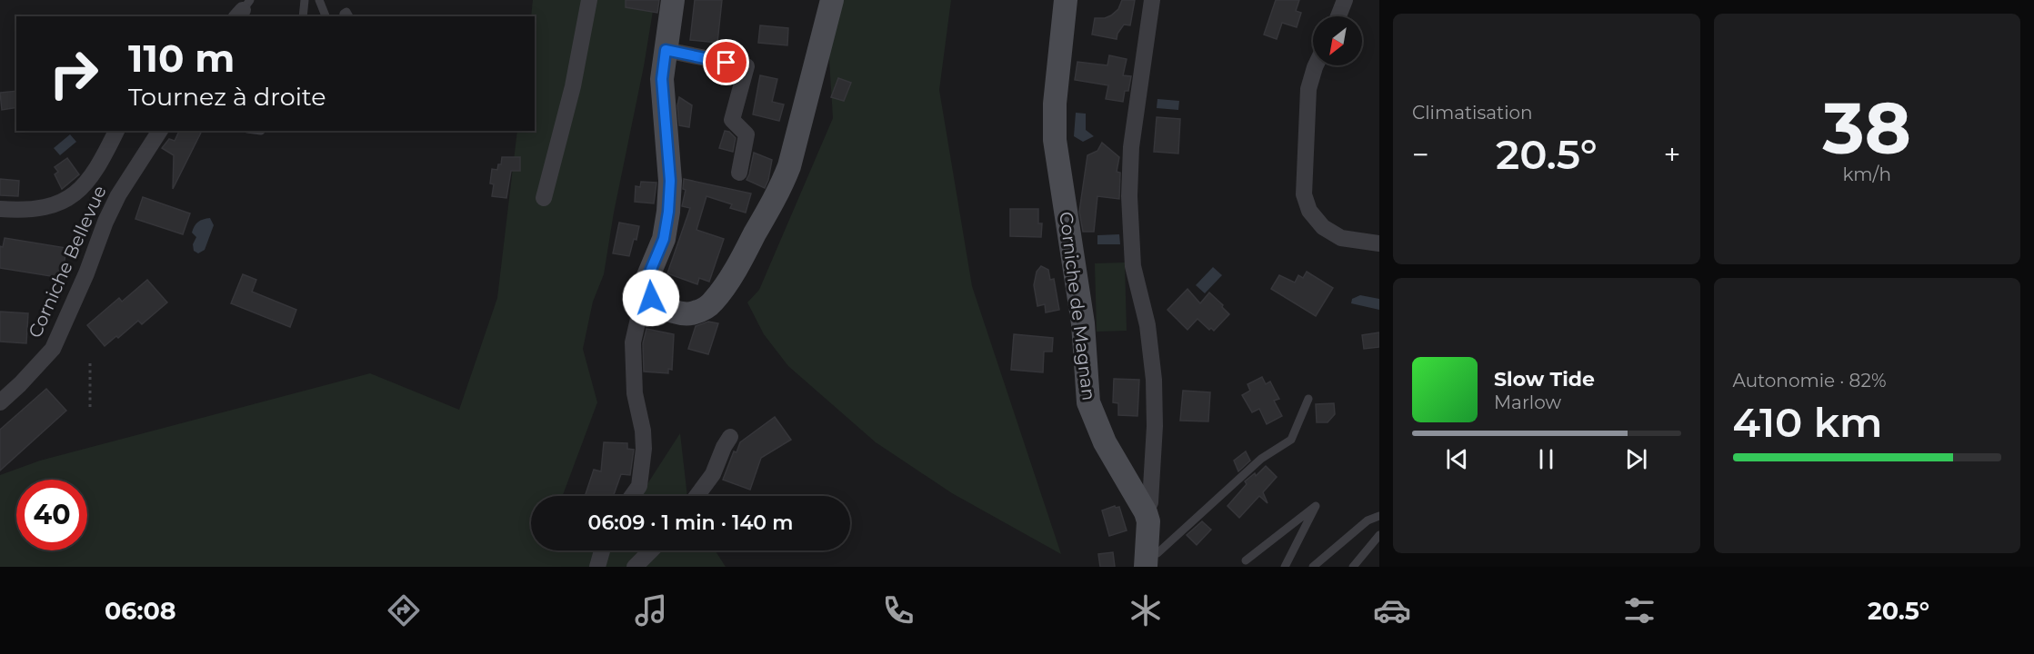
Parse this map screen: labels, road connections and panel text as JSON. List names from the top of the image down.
{
  "streets": {
    "street": ["Corniche Bellevue", "Corniche de Magnan"]
  },
  "north": "bottom left",
  "page": {
    "tile": [
      "Climatisation",
      ["38", "km/h"],
      ["Autonomie · 82%", "410 km"]
    ],
    "turn": ["110 m", "Tournez à droite"],
    "heat": ["−", "20.5°", "+"],
    "song": ["Slow Tide", "Marlow"],
    "limit": "40",
    "trip": "06:09 · 1 min · 140 m",
    "tabs": ["06:08", "20.5°"]
  }
}
